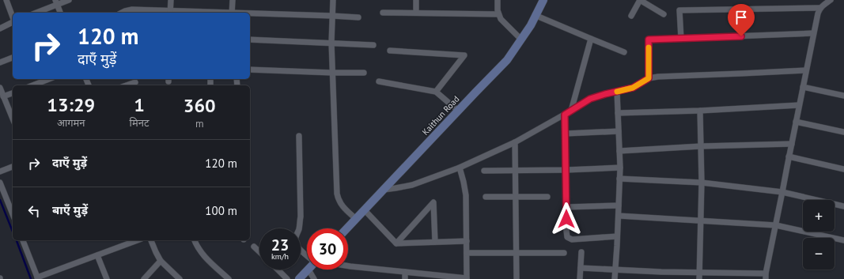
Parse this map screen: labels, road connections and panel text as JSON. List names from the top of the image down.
{
  "streets": {
    "street": ["Kaithun Road"]
  },
  "page": {
    "turn": ["120 m", "दाएँ मुड़ें"],
    "eta": [
      "13:29",
      "आगमन",
      "1",
      "मिनट",
      "360",
      "m"
    ],
    "list": [
      {
        "name": "दाएँ मुड़ें",
        "value": "120 m"
      },
      {
        "name": "बाएँ मुड़ें",
        "value": "100 m"
      }
    ],
    "map_buttons": ["+", "−"],
    "speed": "23 km/h",
    "limit": "30"
  }
}
